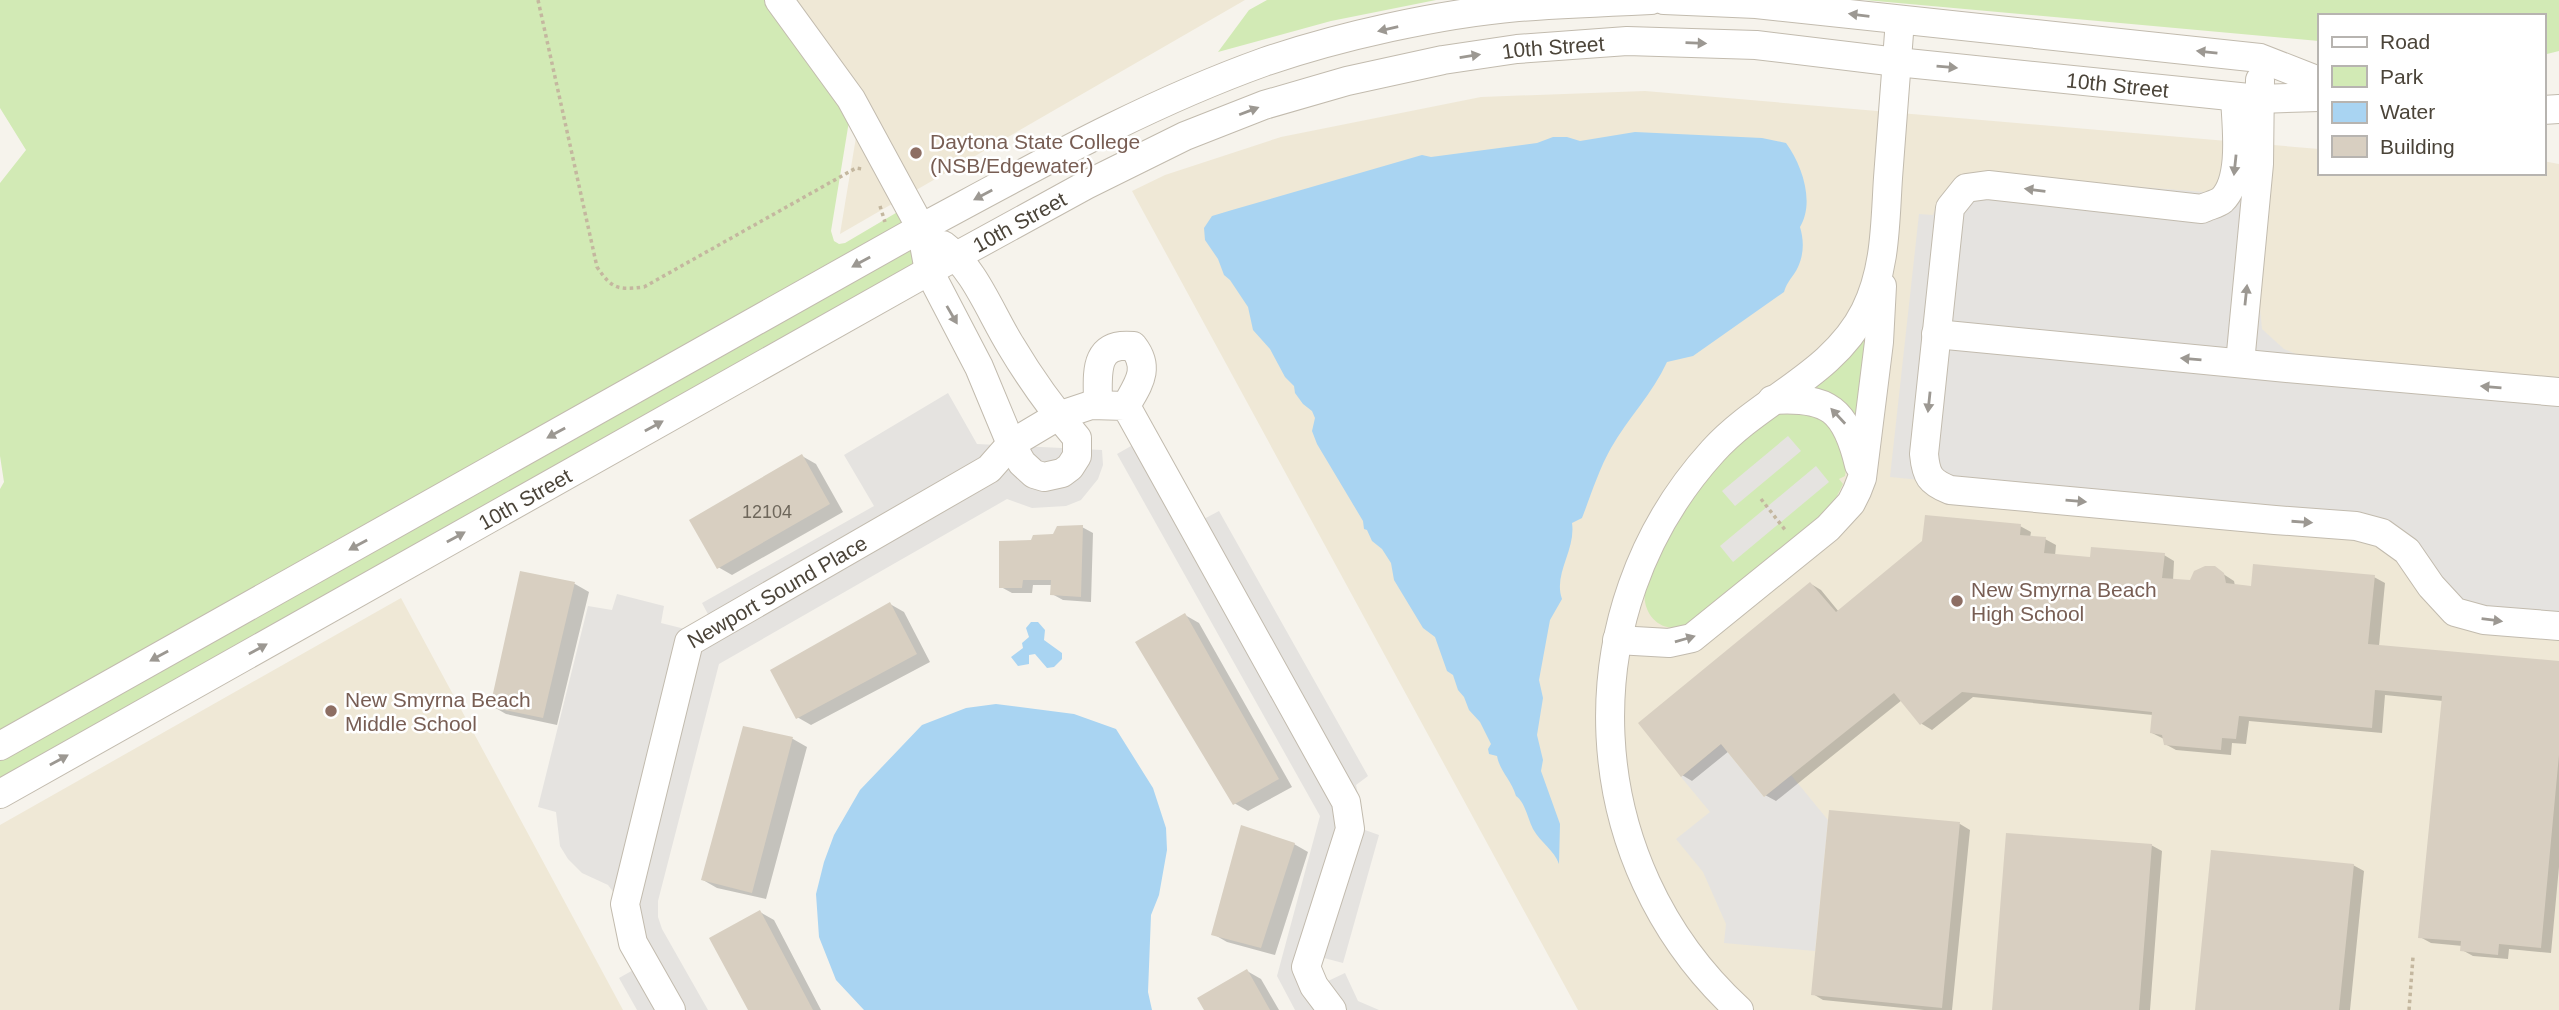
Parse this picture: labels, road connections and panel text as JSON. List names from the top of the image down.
{
  "streets": {
    "street": ["10th Street", "Newport Sound Place"]
  },
  "places": ["Daytona State College (NSB/Edgewater)", "New Smyrna Beach High School", "New Smyrna Beach Middle School"],
  "house_numbers": ["12104"],
  "legend": [
    "Road",
    "Park",
    "Water",
    "Building"
  ]
}
